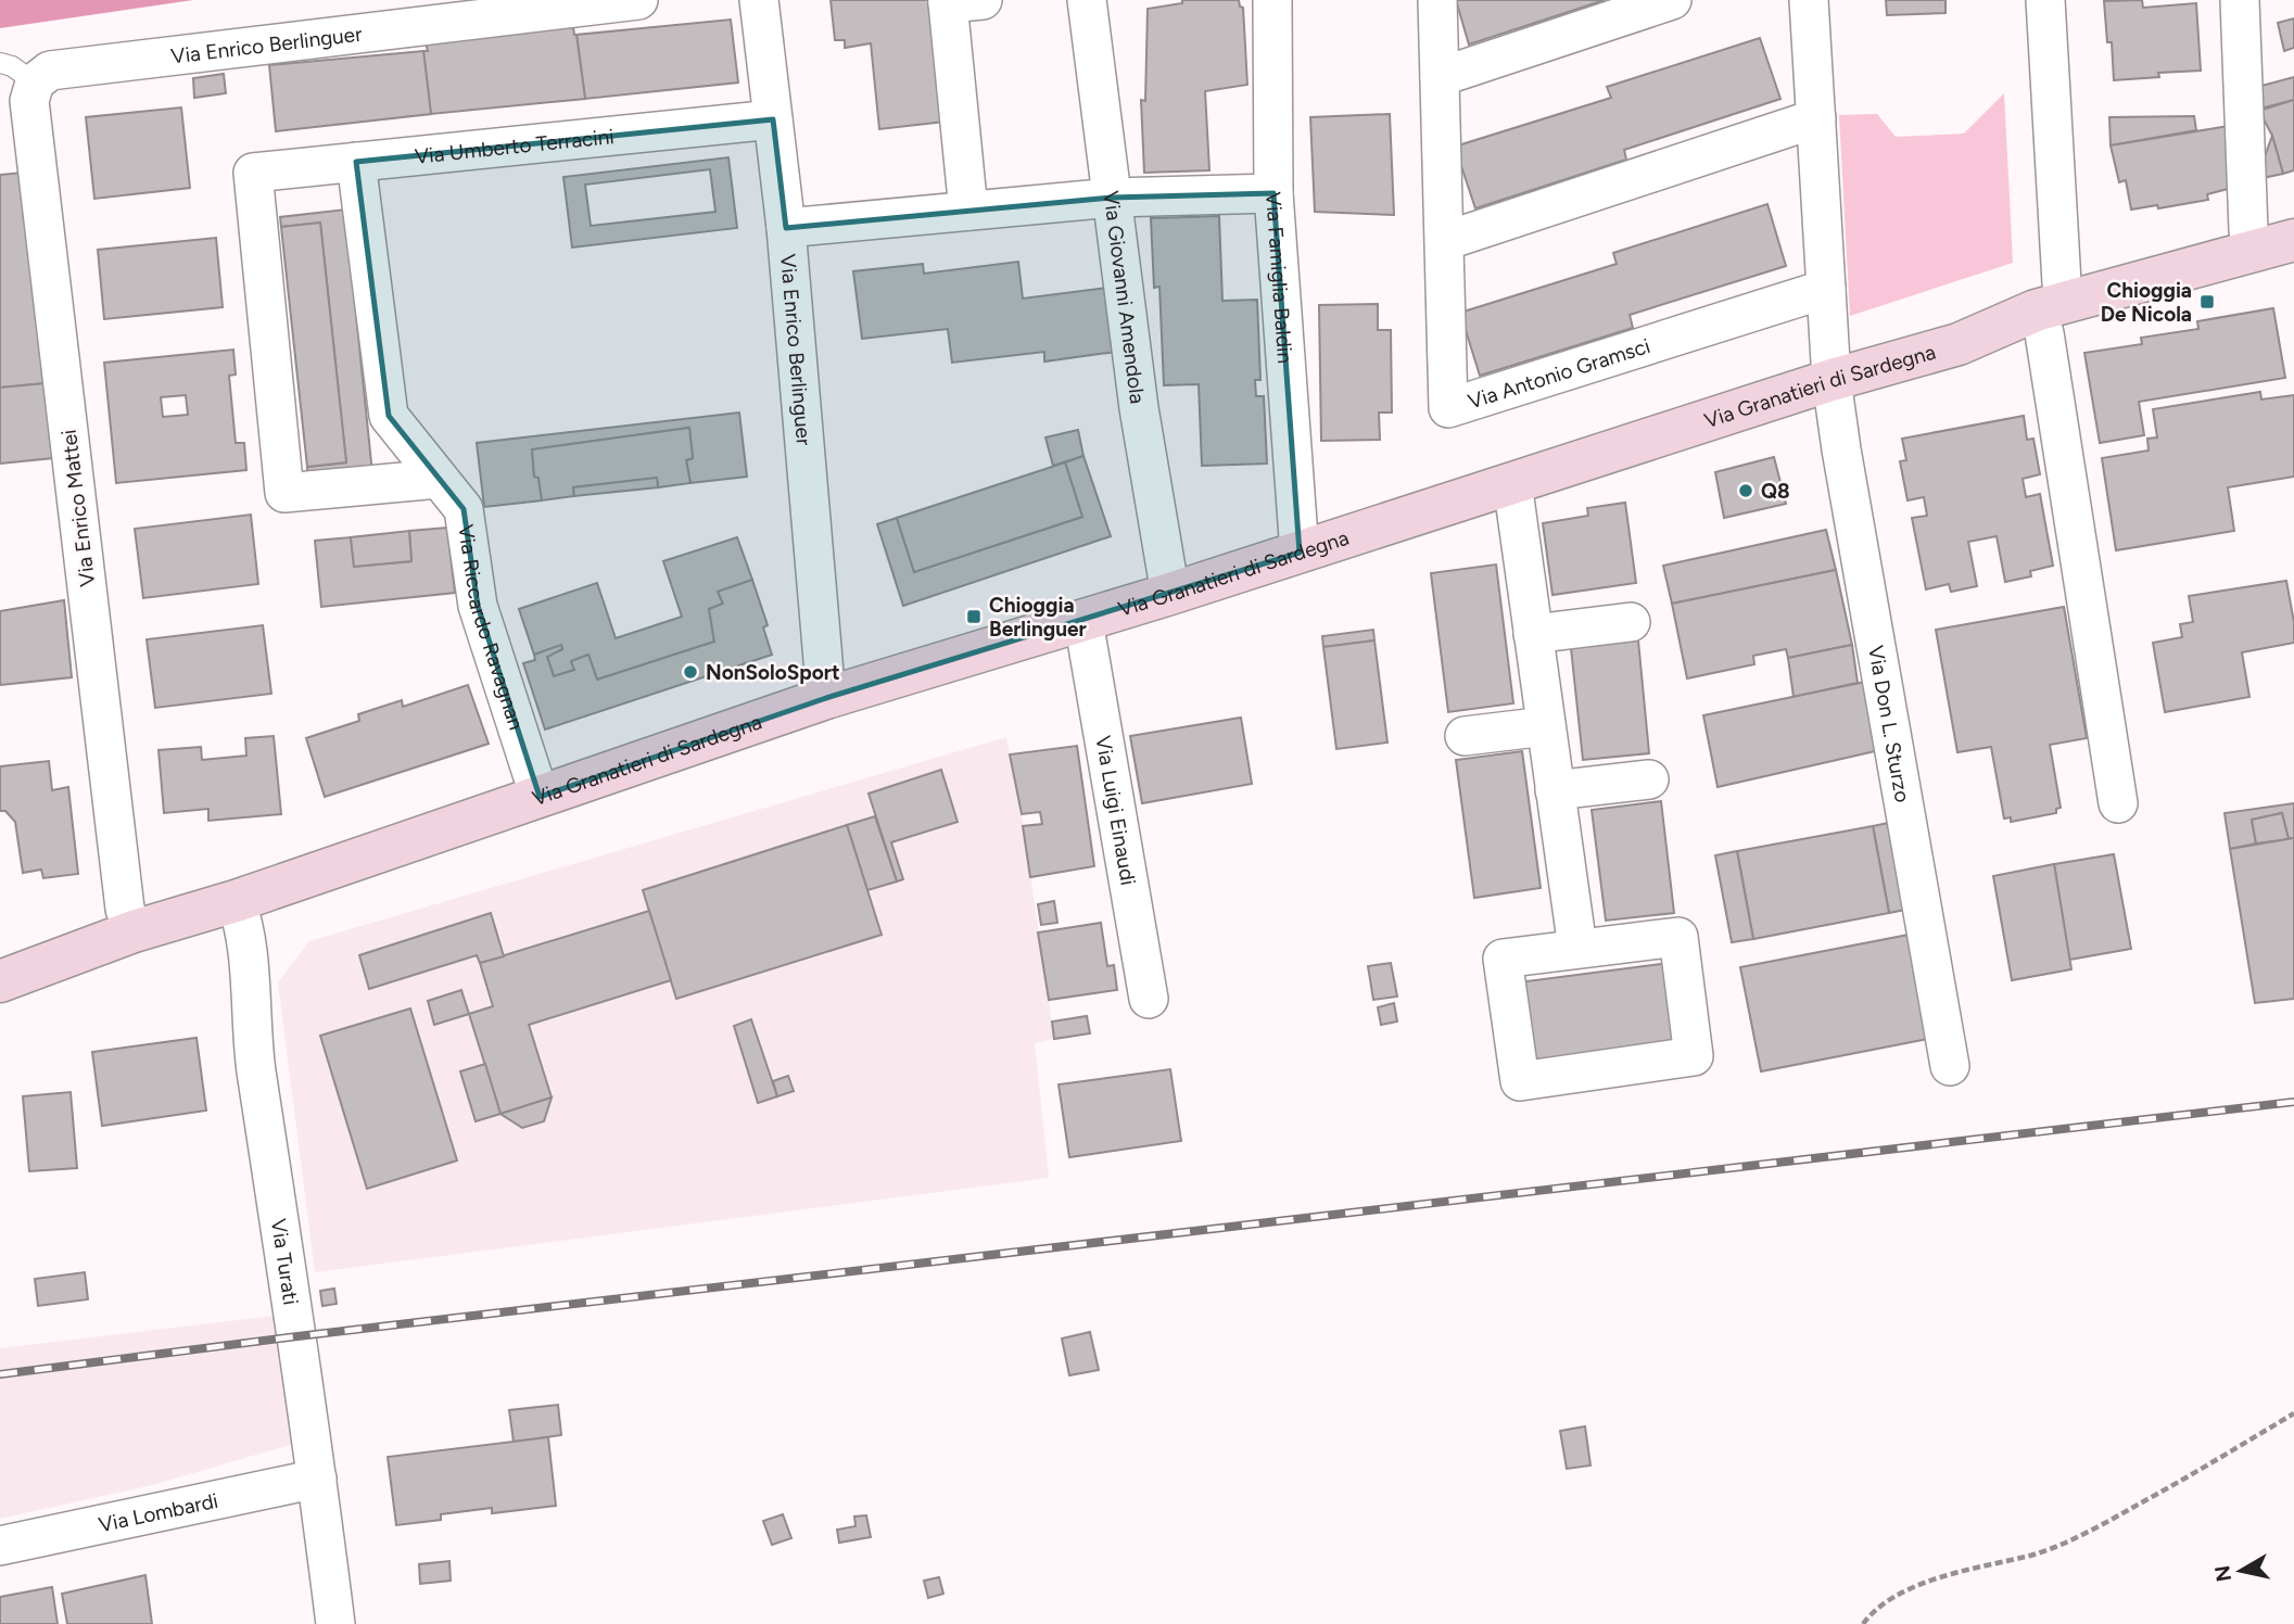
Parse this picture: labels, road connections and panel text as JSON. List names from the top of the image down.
{
  "streets": {
    "street": [
      "Via Enrico Berlinguer",
      "Via Umberto Terracini",
      "Via Famiglia Baldin",
      "Via Giovanni Amendola",
      "Via Antonio Gramsci",
      "Via Granatieri di Sardegna",
      "Via Enrico Mattei",
      "Via Riccardo Ravagnan",
      "Via Don L. Sturzo",
      "Via Luigi Einaudi",
      "Via Turati",
      "Via Lombardi"
    ]
  },
  "crossings": [
    ["Via Enrico Berlinguer", "Via Umberto Terracini"],
    ["Via Enrico Berlinguer", "Via Granatieri di Sardegna"],
    ["Via Enrico Berlinguer", "Via Enrico Mattei"],
    ["Via Umberto Terracini", "Via Riccardo Ravagnan"],
    ["Via Famiglia Baldin", "Via Granatieri di Sardegna"],
    ["Via Giovanni Amendola", "Via Granatieri di Sardegna"],
    ["Via Granatieri di Sardegna", "Via Enrico Mattei"],
    ["Via Granatieri di Sardegna", "Via Riccardo Ravagnan"],
    ["Via Granatieri di Sardegna", "Via Don L. Sturzo"],
    ["Via Granatieri di Sardegna", "Via Luigi Einaudi"],
    ["Via Granatieri di Sardegna", "Via Turati"],
    ["Via Turati", "Via Lombardi"]
  ],
  "places": {
    "transit": ["Chioggia De Nicola", "Chioggia Berlinguer"],
    "other": ["Q8", "NonSoloSport"]
  },
  "north": "left"
}
